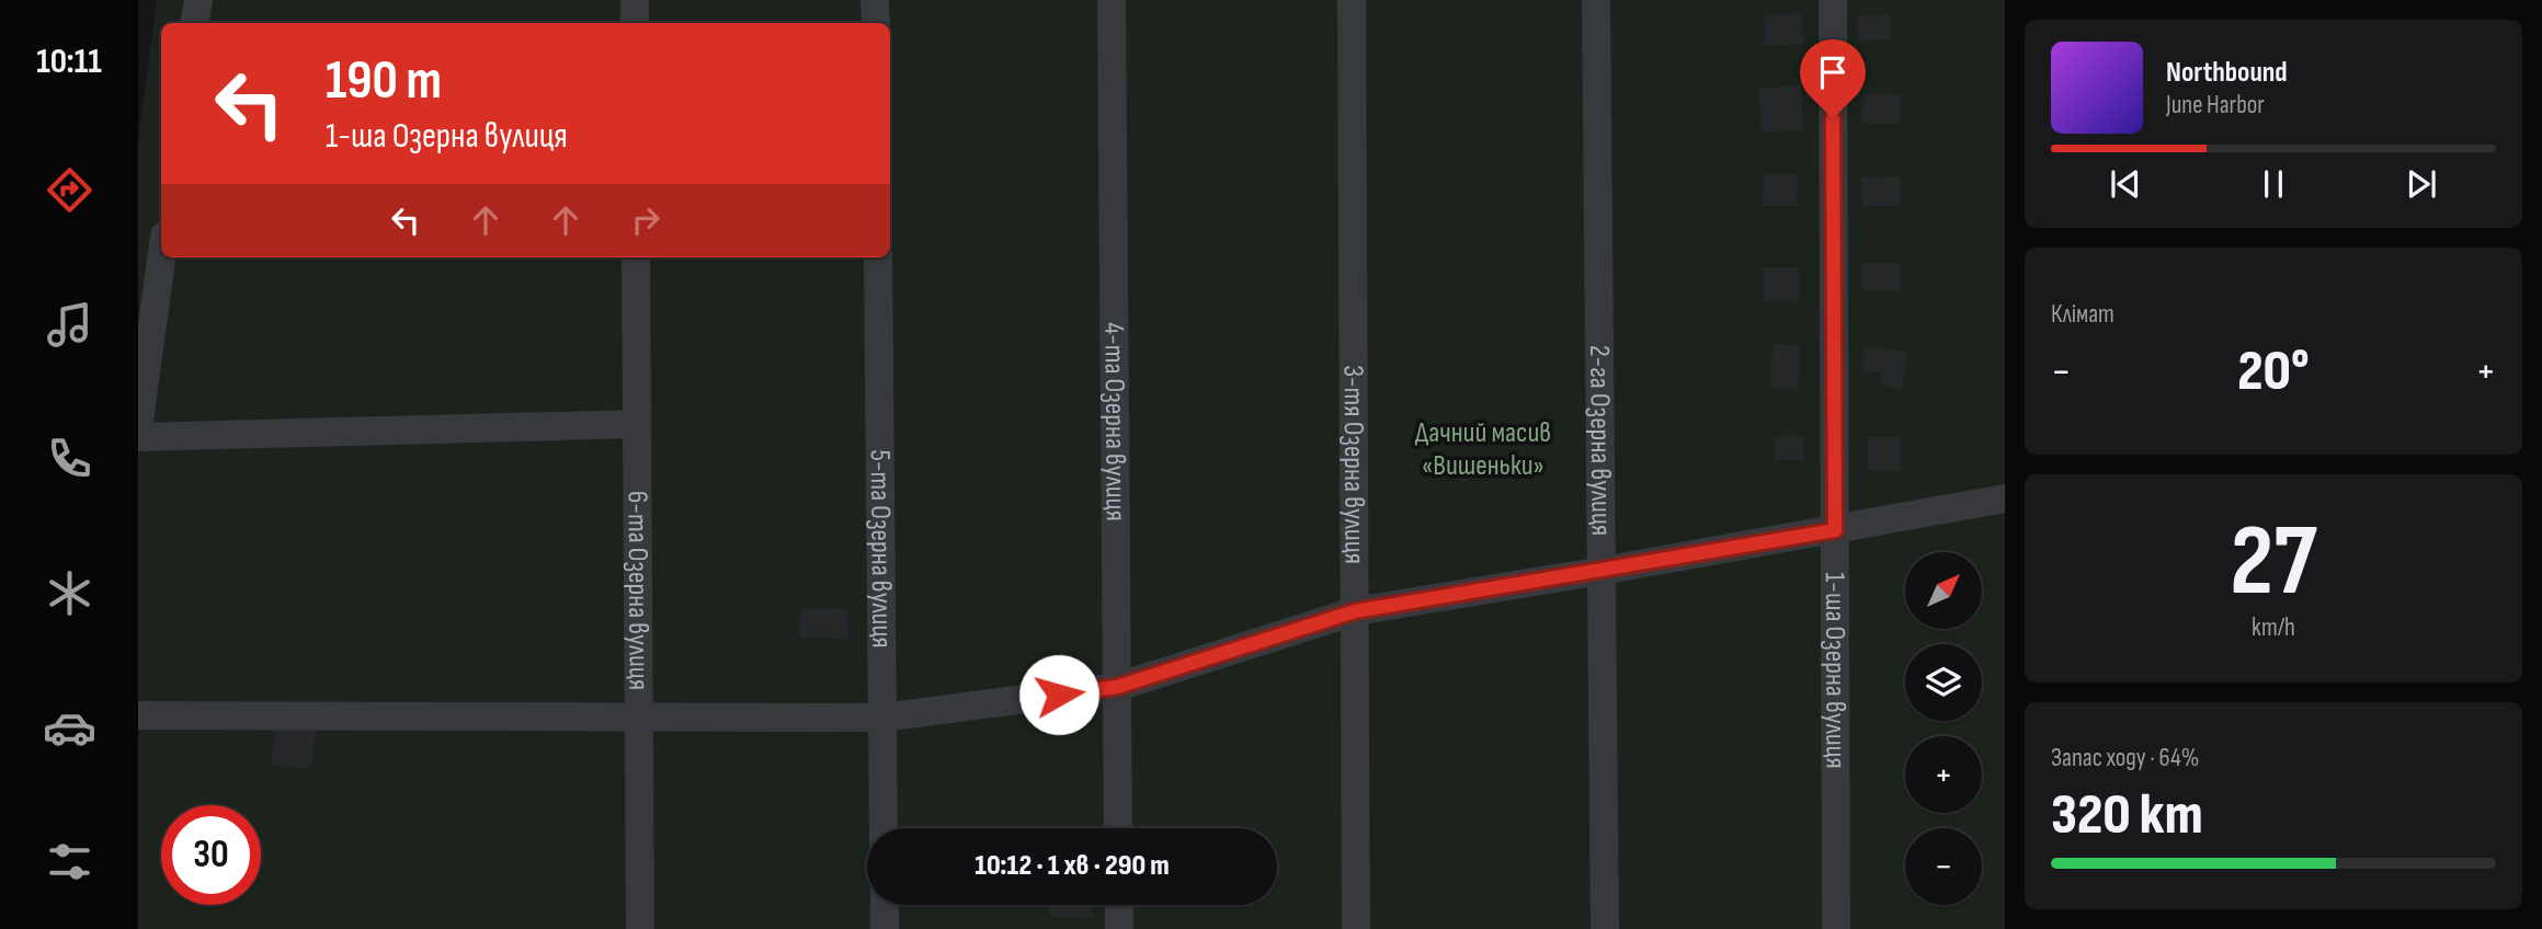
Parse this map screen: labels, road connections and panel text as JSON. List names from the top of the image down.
{
  "streets": {
    "street": [
      "4-та Озерна вулиця",
      "2-га Озерна вулиця",
      "3-тя Озерна вулиця",
      "5-та Озерна вулиця",
      "6-та Озерна вулиця",
      "1-ша Озерна вулиця"
    ]
  },
  "parks": ["Дачний масив «Вишеньки»"],
  "north": "top right",
  "page": {
    "tabs": "10:11",
    "turn": ["190 m", "1-ша Озерна вулиця"],
    "song": ["Northbound", "June Harbor"],
    "tile": [
      "Клімат",
      ["27", "km/h"],
      ["Запас ходу · 64%", "320 km"]
    ],
    "heat": ["−", "20°", "+"],
    "map_buttons": ["+", "−"],
    "limit": "30",
    "trip": "10:12 · 1 хв · 290 m"
  }
}
